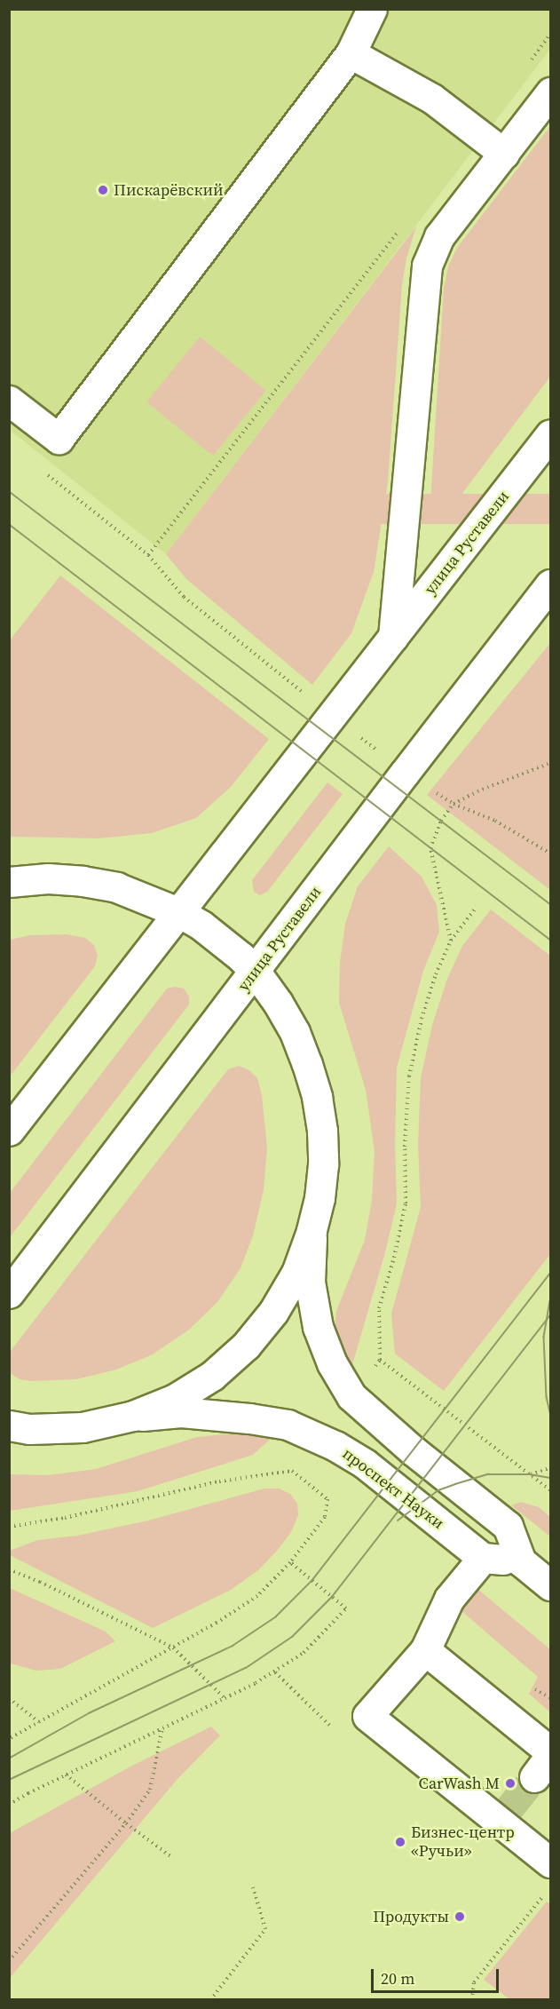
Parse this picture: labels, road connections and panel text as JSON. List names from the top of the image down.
{
  "streets": {
    "main road": ["улица Руставели", "проспект Науки"]
  },
  "crossings": [
    ["улица Руставели", "проспект Науки"]
  ],
  "places": [
    "Пискарёвский",
    "CarWash M",
    "Бизнес-центр «Ручьи»",
    "Продукты"
  ],
  "scale_bar": "20 m"
}
